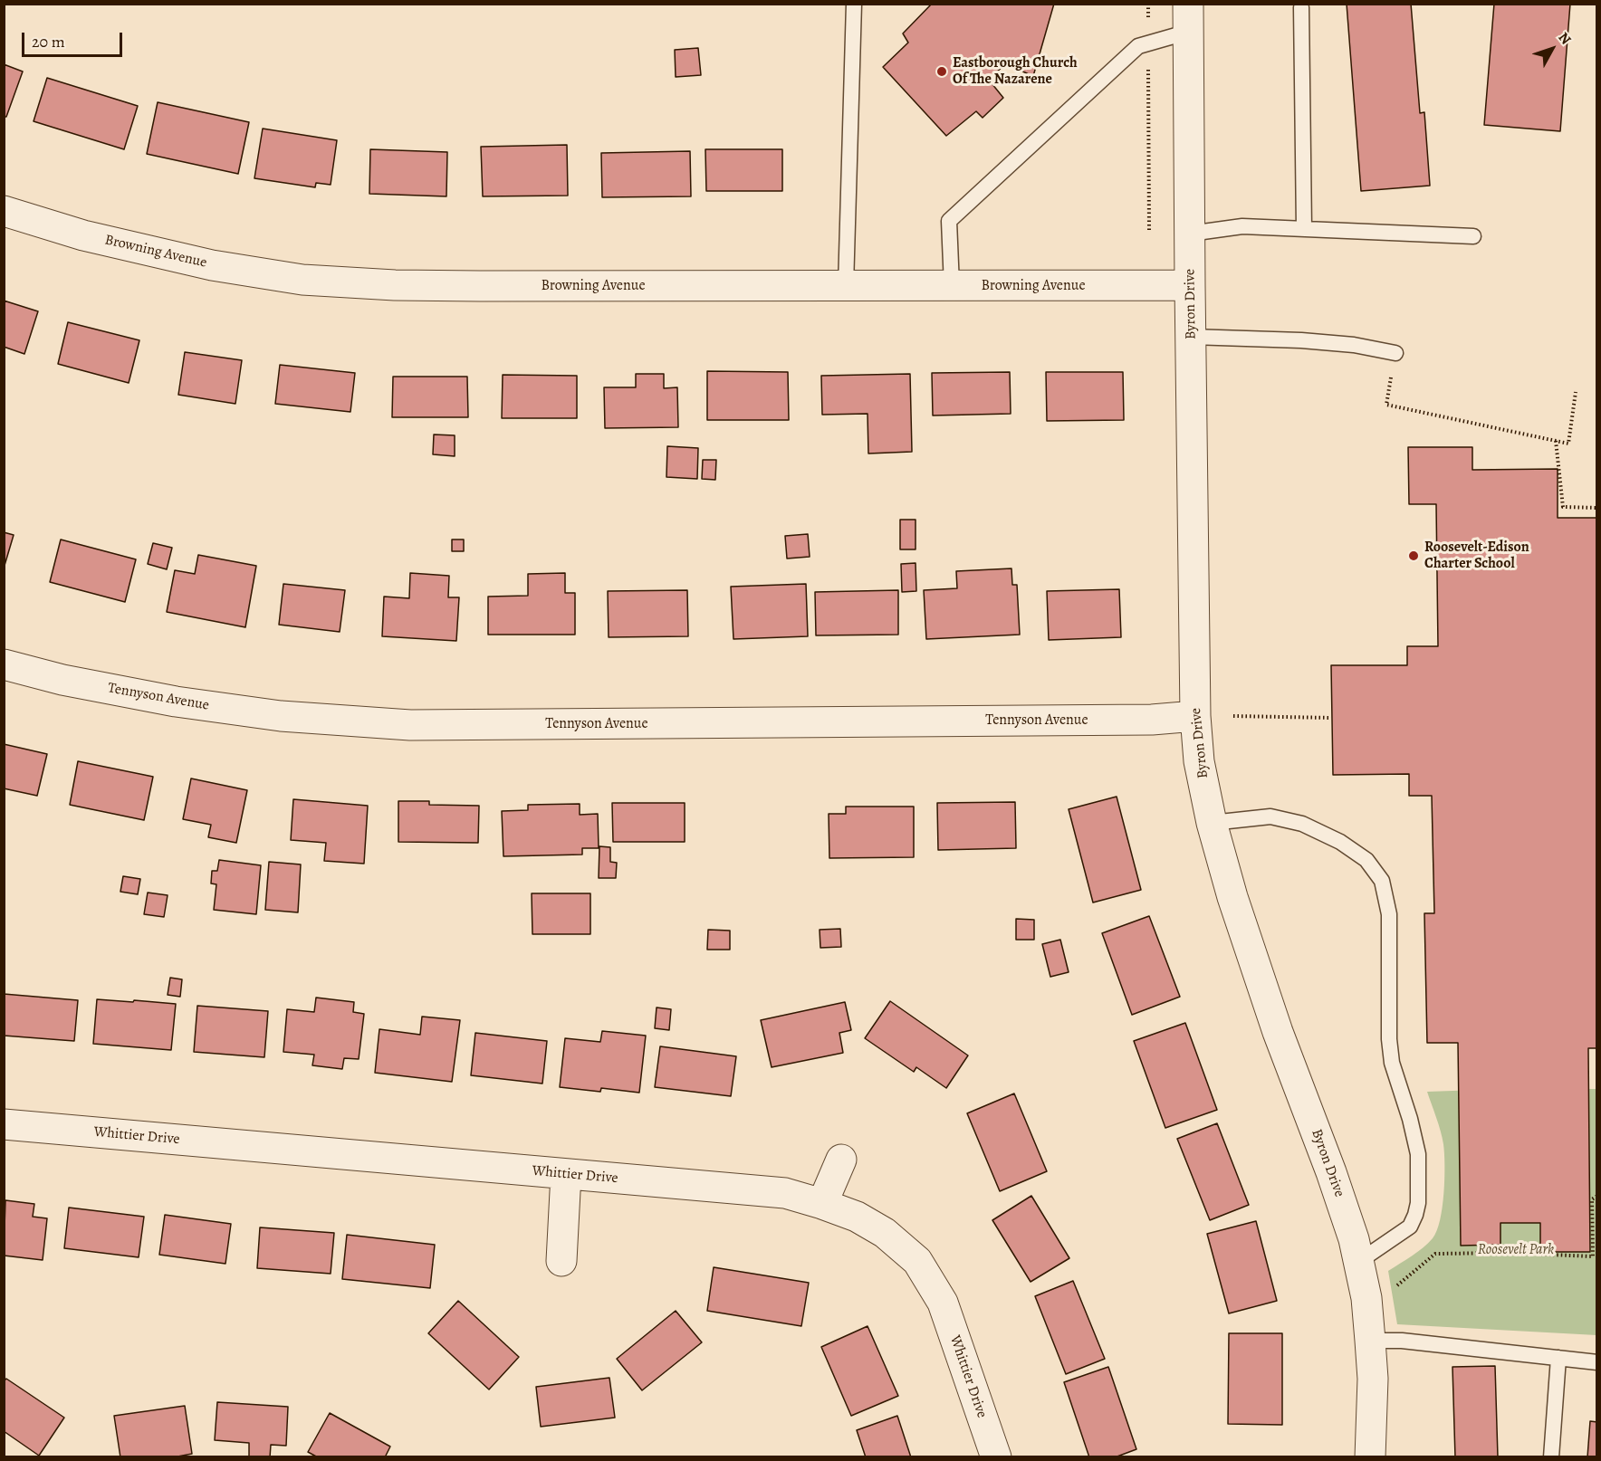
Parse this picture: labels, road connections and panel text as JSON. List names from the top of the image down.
{
  "streets": {
    "street": [
      "Browning Avenue",
      "Byron Drive",
      "Tennyson Avenue",
      "Whittier Drive"
    ]
  },
  "crossings": [
    ["Browning Avenue", "Byron Drive"],
    ["Byron Drive", "Tennyson Avenue"]
  ],
  "parks": ["Roosevelt Park"],
  "places": ["Eastborough Church Of The Nazarene", "Roosevelt-Edison Charter School"],
  "scale_bar": "20 m",
  "north": "top right"
}
